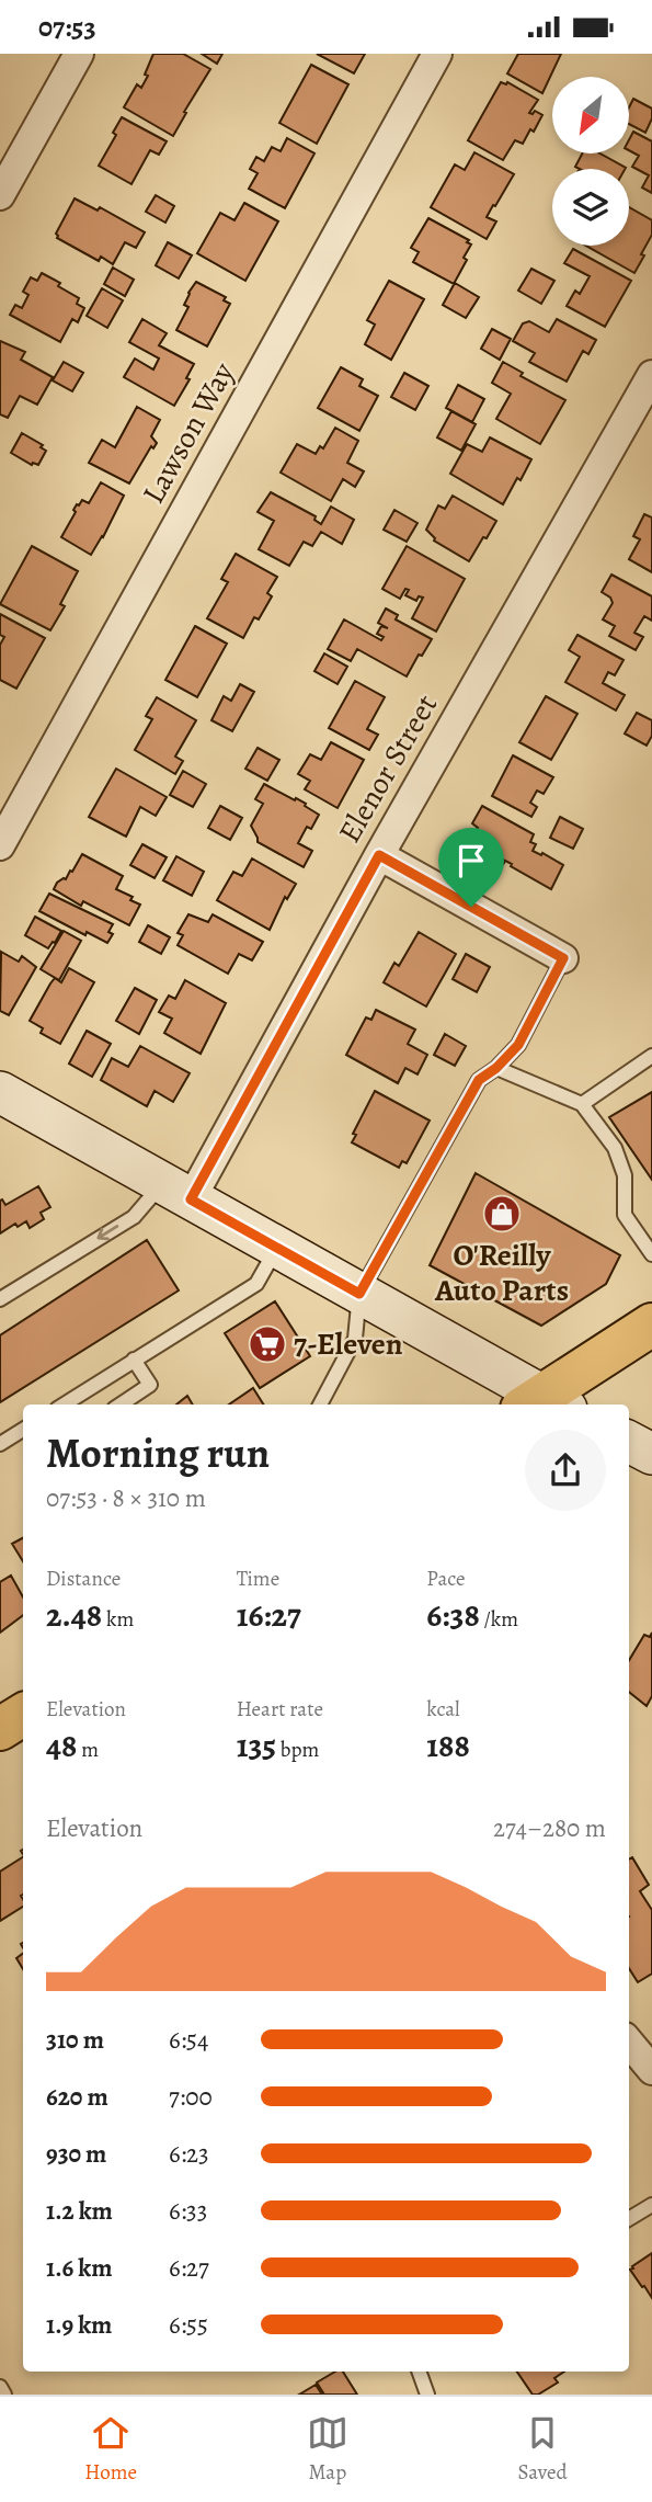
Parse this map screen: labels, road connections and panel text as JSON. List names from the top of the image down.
{
  "streets": {
    "street": ["Lawson Way", "Elenor Street"]
  },
  "places": {
    "shop": ["O'Reilly Auto Parts"],
    "supermarket": ["7-Eleven"]
  },
  "north": "bottom left",
  "page": {
    "status": "07:53",
    "heading": ["Morning run", "07:53 · 8 × 310 m"],
    "stats": [
      ["Distance", "2.48 km"],
      ["Time", "16:27"],
      ["Pace", "6:38 /km"],
      ["Elevation", "48 m"],
      ["Heart rate", "135 bpm"],
      ["kcal", "188"]
    ],
    "chart": ["Elevation", "274–280 m"],
    "list": [
      {
        "name": "310 m",
        "note": "6:54"
      },
      {
        "name": "620 m",
        "note": "7:00"
      },
      {
        "name": "930 m",
        "note": "6:23"
      },
      {
        "name": "1.2 km",
        "note": "6:33"
      },
      {
        "name": "1.6 km",
        "note": "6:27"
      },
      {
        "name": "1.9 km",
        "note": "6:55"
      }
    ],
    "tabs": ["Home", "Map", "Saved"]
  }
}
